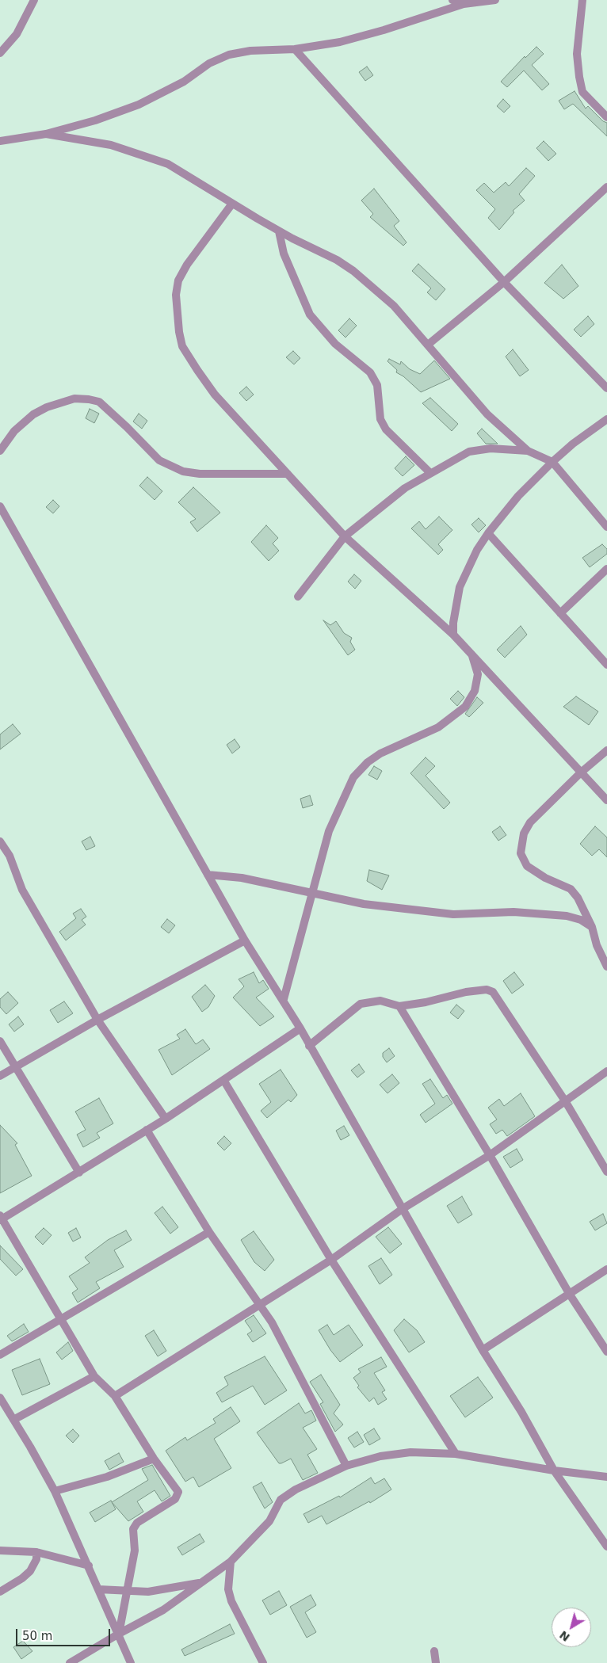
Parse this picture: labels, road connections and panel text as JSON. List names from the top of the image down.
{
  "scale_bar": "50 m",
  "north": "bottom left"
}
